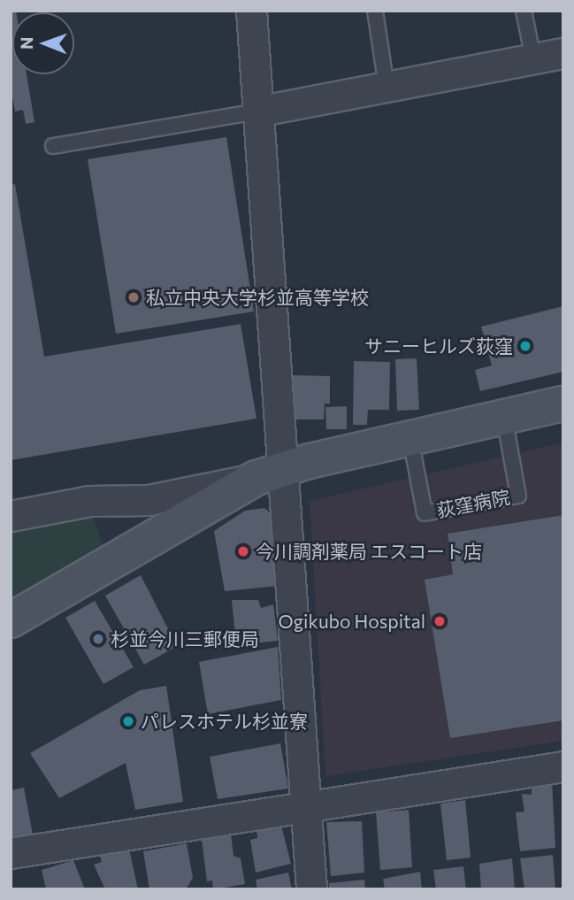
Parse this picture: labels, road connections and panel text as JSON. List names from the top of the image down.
{
  "streets": {
    "lane": ["荻窪病院"]
  },
  "places": [
    "私立中央大学杉並高等学校",
    "サニーヒルズ荻窪",
    "今川調剤薬局 エスコート店",
    "Ogikubo Hospital",
    "杉並今川三郵便局",
    "パレスホテル杉並寮"
  ],
  "north": "left"
}
